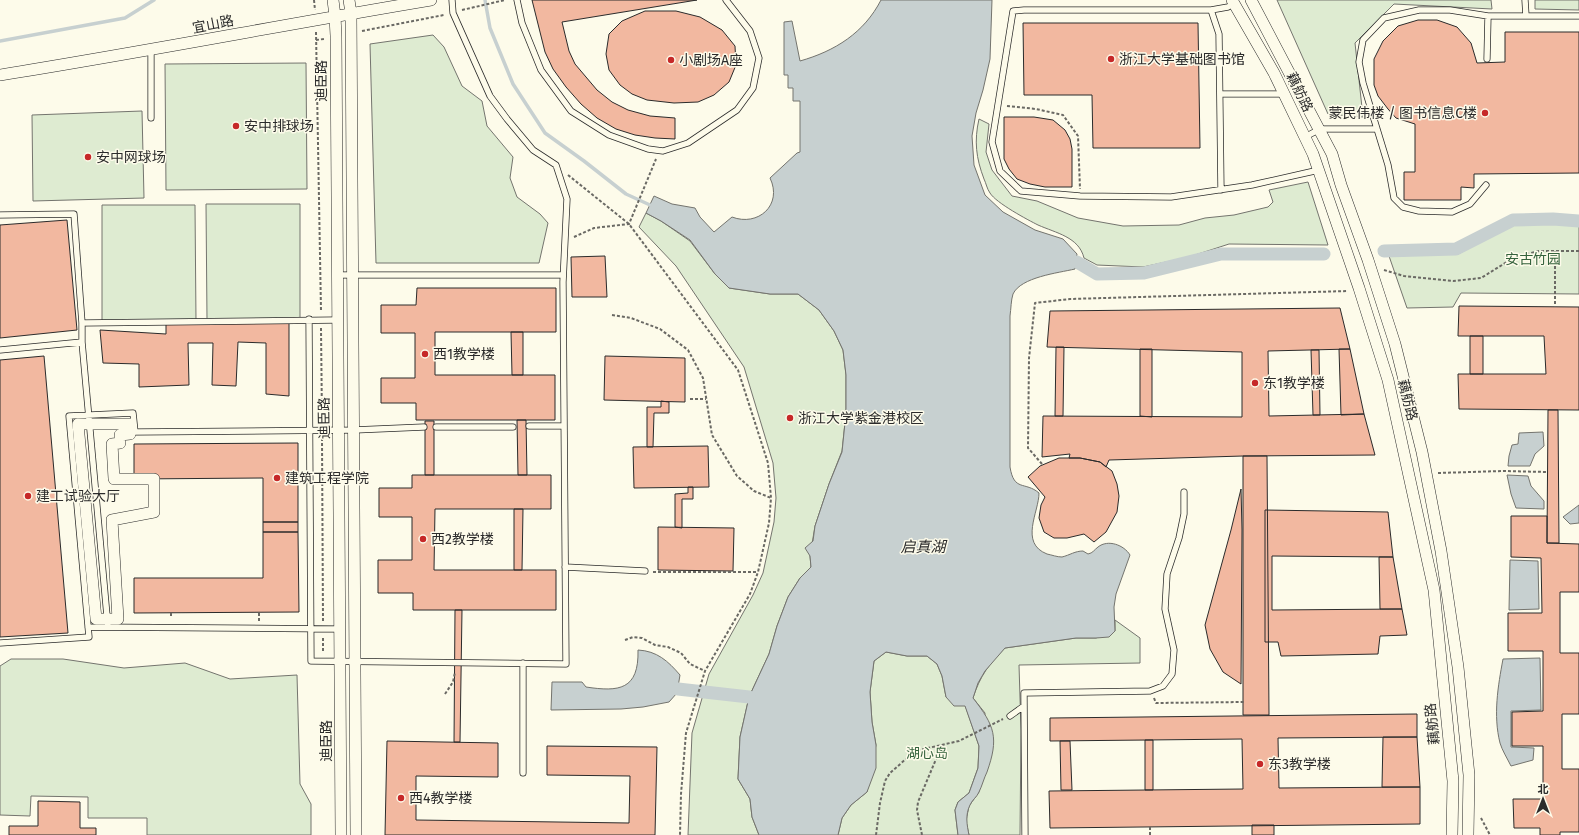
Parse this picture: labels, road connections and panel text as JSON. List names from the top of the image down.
{
  "streets": {
    "street": ["宜山路", "迪臣路", "藕舫路"]
  },
  "crossings": [
    ["宜山路", "迪臣路"]
  ],
  "water": ["启真湖"],
  "parks": ["安古竹园", "湖心岛"],
  "places": [
    "浙江大学基础图书馆",
    "小剧场A座",
    "蒙民伟楼 / 图书信息C楼",
    "安中排球场",
    "安中网球场",
    "西1教学楼",
    "东1教学楼",
    "浙江大学紫金港校区",
    "建筑工程学院",
    "建工试验大厅",
    "西2教学楼",
    "东3教学楼",
    "西4教学楼"
  ],
  "north": "top"
}
